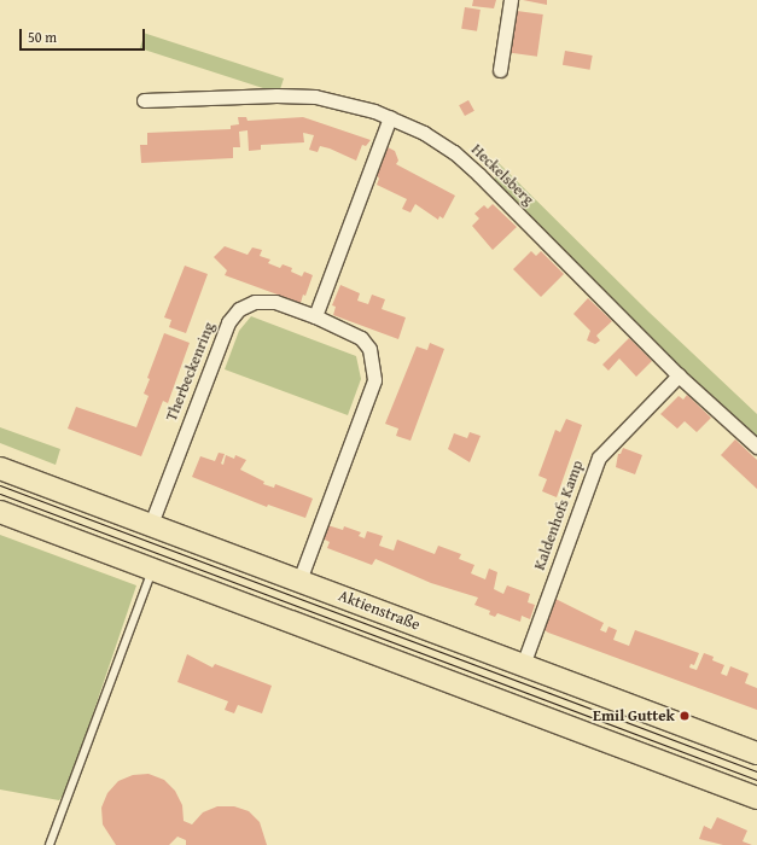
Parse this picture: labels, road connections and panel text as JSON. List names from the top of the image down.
{
  "streets": {
    "main road": ["Aktienstraße"],
    "street": ["Heckelsberg", "Therbeckenring", "Kaldenhofs Kamp"]
  },
  "crossings": [
    ["Heckelsberg", "Kaldenhofs Kamp"],
    ["Therbeckenring", "Aktienstraße"],
    ["Kaldenhofs Kamp", "Aktienstraße"]
  ],
  "places": ["Emil Guttek"],
  "scale_bar": "50 m"
}
